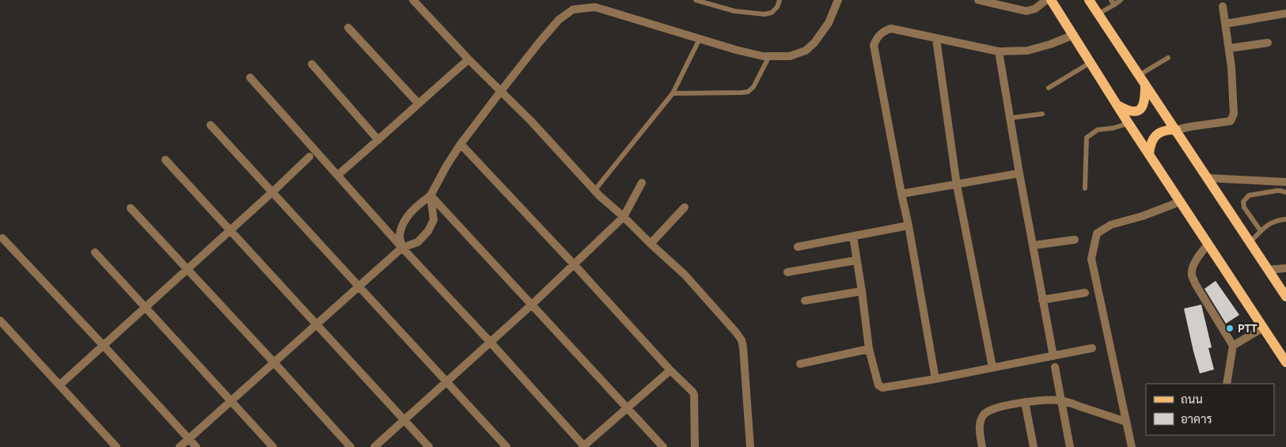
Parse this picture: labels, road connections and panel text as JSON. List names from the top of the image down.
{
  "places": ["PTT"],
  "legend": ["ถนน", "อาคาร"]
}
